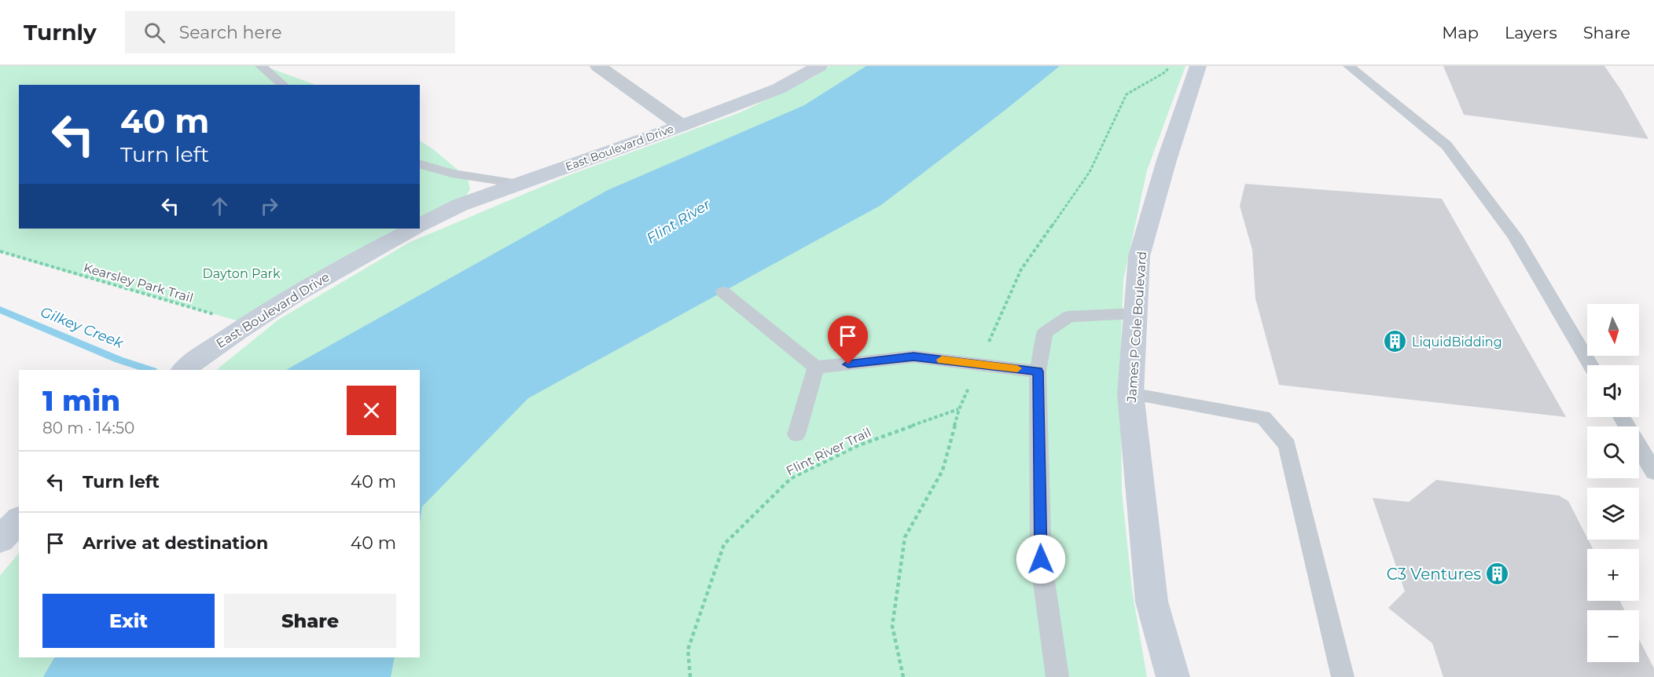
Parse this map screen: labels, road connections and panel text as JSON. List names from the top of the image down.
{
  "streets": {
    "street": ["East Boulevard Drive", "James P Cole Boulevard"],
    "path": ["Kearsley Park Trail", "Flint River Trail"]
  },
  "crossings": [
    ["East Boulevard Drive", "Kearsley Park Trail"]
  ],
  "water": ["Flint River", "Gilkey Creek"],
  "parks": ["Dayton Park"],
  "places": {
    "building": ["LiquidBidding", "C3 Ventures"]
  },
  "north": "bottom",
  "page": {
    "header": "Turnly",
    "search": "Search here",
    "nav": ["Map", "Layers", "Share"],
    "turn": ["40 m", "Turn left"],
    "map_buttons": ["+", "−"],
    "heading": ["1 min", "80 m · 14:50"],
    "list": [
      {
        "name": "Turn left",
        "value": "40 m"
      },
      {
        "name": "Arrive at destination",
        "value": "40 m"
      }
    ],
    "buttons": ["Exit", "Share"]
  }
}
